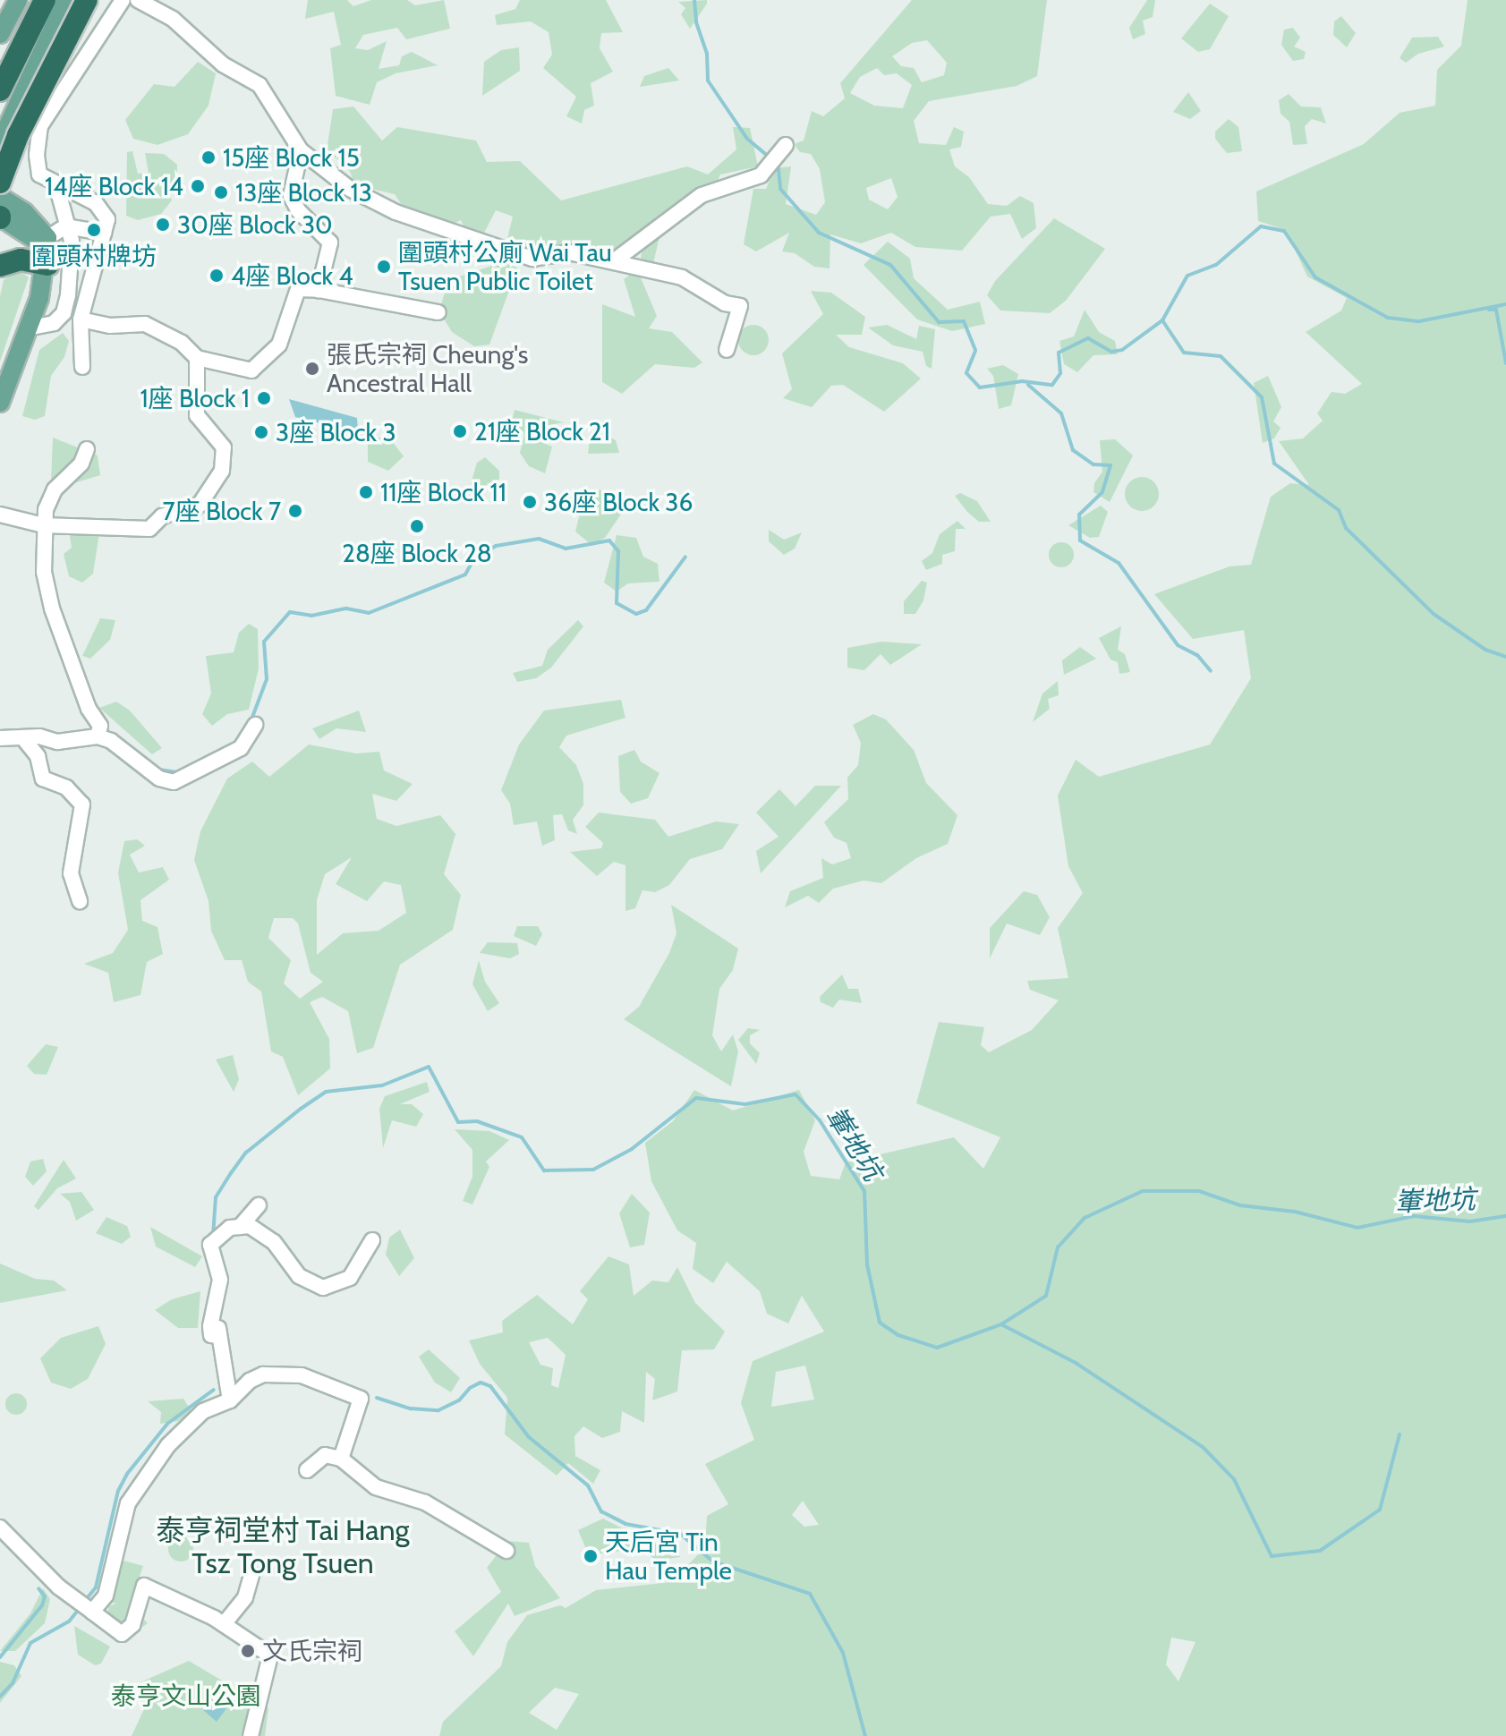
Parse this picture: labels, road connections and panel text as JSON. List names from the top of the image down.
{
  "districts": ["泰亨祠堂村 Tai Hang Tsz Tong Tsuen"],
  "water": ["輋地坑"],
  "parks": ["泰亨文山公園"],
  "places": [
    "15座 Block 15",
    "14座 Block 14",
    "13座 Block 13",
    "30座 Block 30",
    "圍頭村牌坊",
    "圍頭村公廁 Wai Tau Tsuen Public Toilet",
    "4座 Block 4",
    "張氏宗祠 Cheung's Ancestral Hall",
    "1座 Block 1",
    "21座 Block 21",
    "3座 Block 3",
    "11座 Block 11",
    "36座 Block 36",
    "7座 Block 7",
    "28座 Block 28",
    "天后宮 Tin Hau Temple",
    "文氏宗祠"
  ]
}
